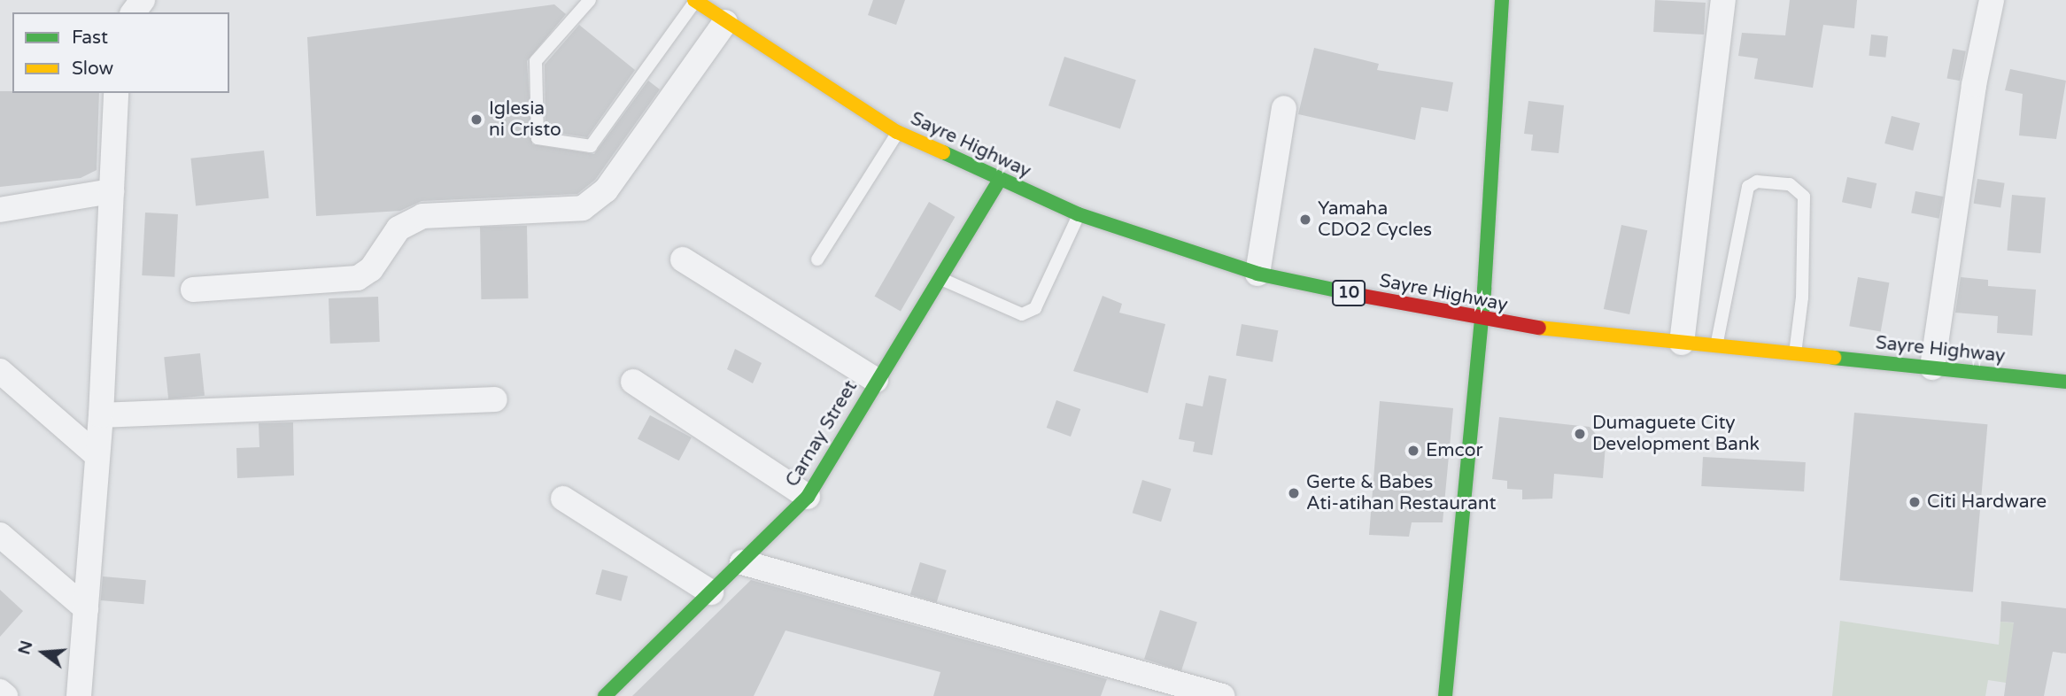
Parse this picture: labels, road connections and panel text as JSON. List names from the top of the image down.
{
  "streets": {
    "main road": ["Sayre Highway", "10", "Carnay Street"]
  },
  "crossings": [
    ["Sayre Highway", "Carnay Street"]
  ],
  "places": [
    "Iglesia ni Cristo",
    "Yamaha CDO2 Cycles",
    "Dumaguete City Development Bank",
    "Emcor",
    "Gerte & Babes Ati-atihan Restaurant",
    "Citi Hardware"
  ],
  "legend": ["Fast", "Slow"],
  "north": "left"
}
